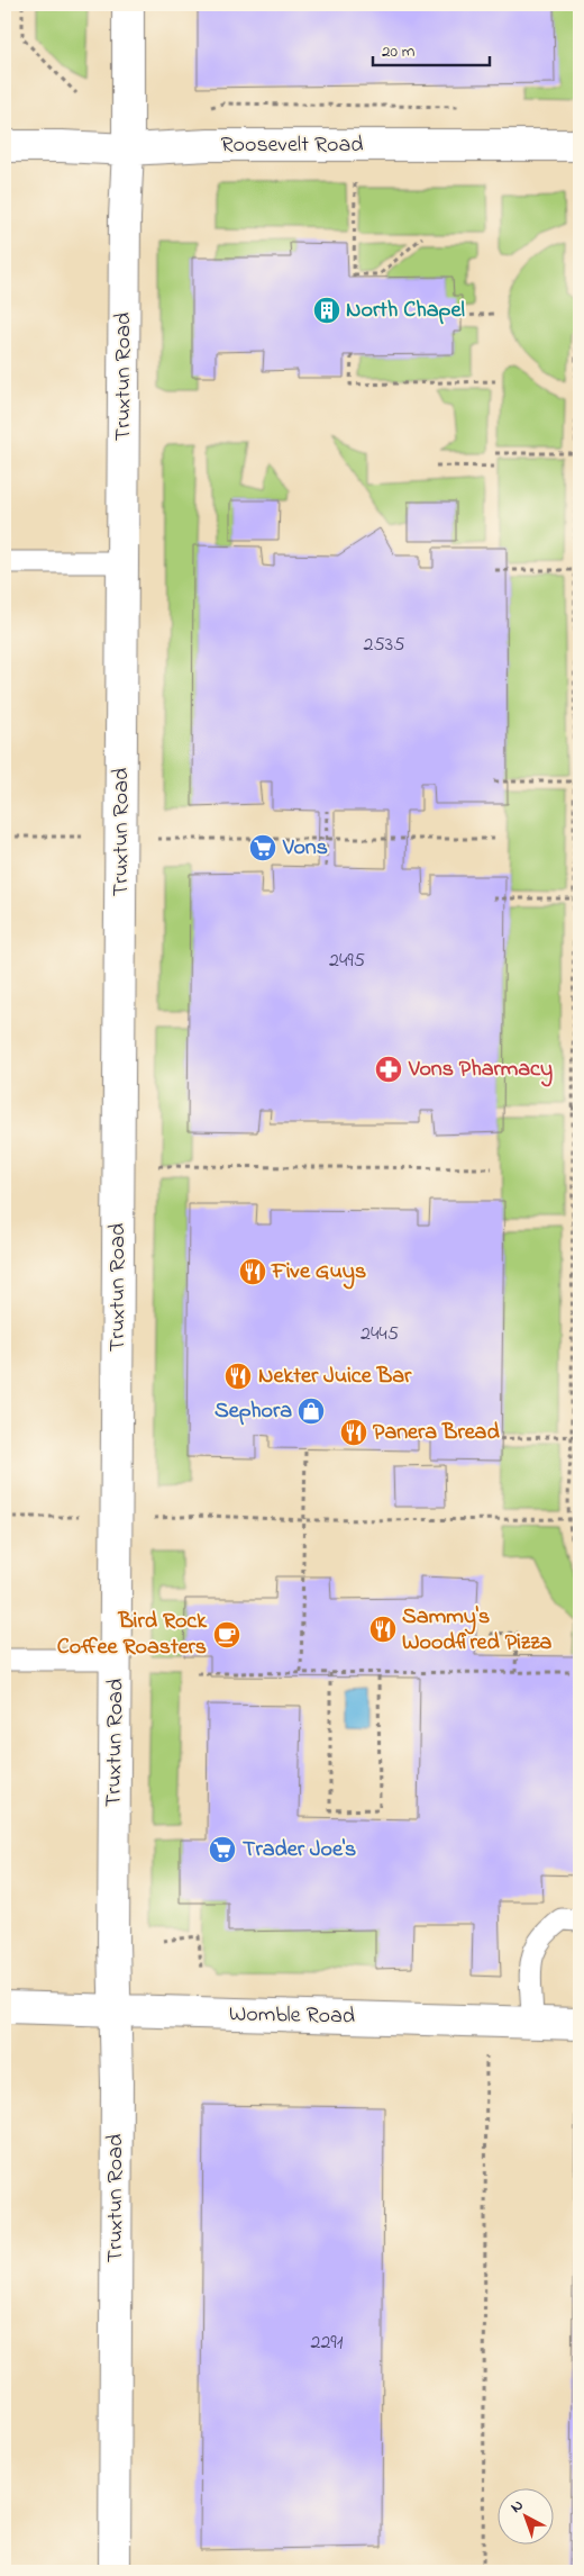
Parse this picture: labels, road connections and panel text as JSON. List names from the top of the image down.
{
  "streets": {
    "street": ["Roosevelt Road", "Truxtun Road", "Womble Road"]
  },
  "crossings": [
    ["Roosevelt Road", "Truxtun Road"],
    ["Truxtun Road", "Womble Road"]
  ],
  "places": {
    "building": ["North Chapel"],
    "supermarket": ["Vons", "Trader Joe's"],
    "pharmacy": ["Vons Pharmacy"],
    "restaurant": [
      "Five Guys",
      "Nekter Juice Bar",
      "Panera Bread",
      "Sammy's Woodfired Pizza"
    ],
    "shop": ["Sephora"],
    "cafe": ["Bird Rock Coffee Roasters"]
  },
  "house_numbers": [
    "2535",
    "2495",
    "2445",
    "2291"
  ],
  "scale_bar": "20 m",
  "north": "top left"
}
